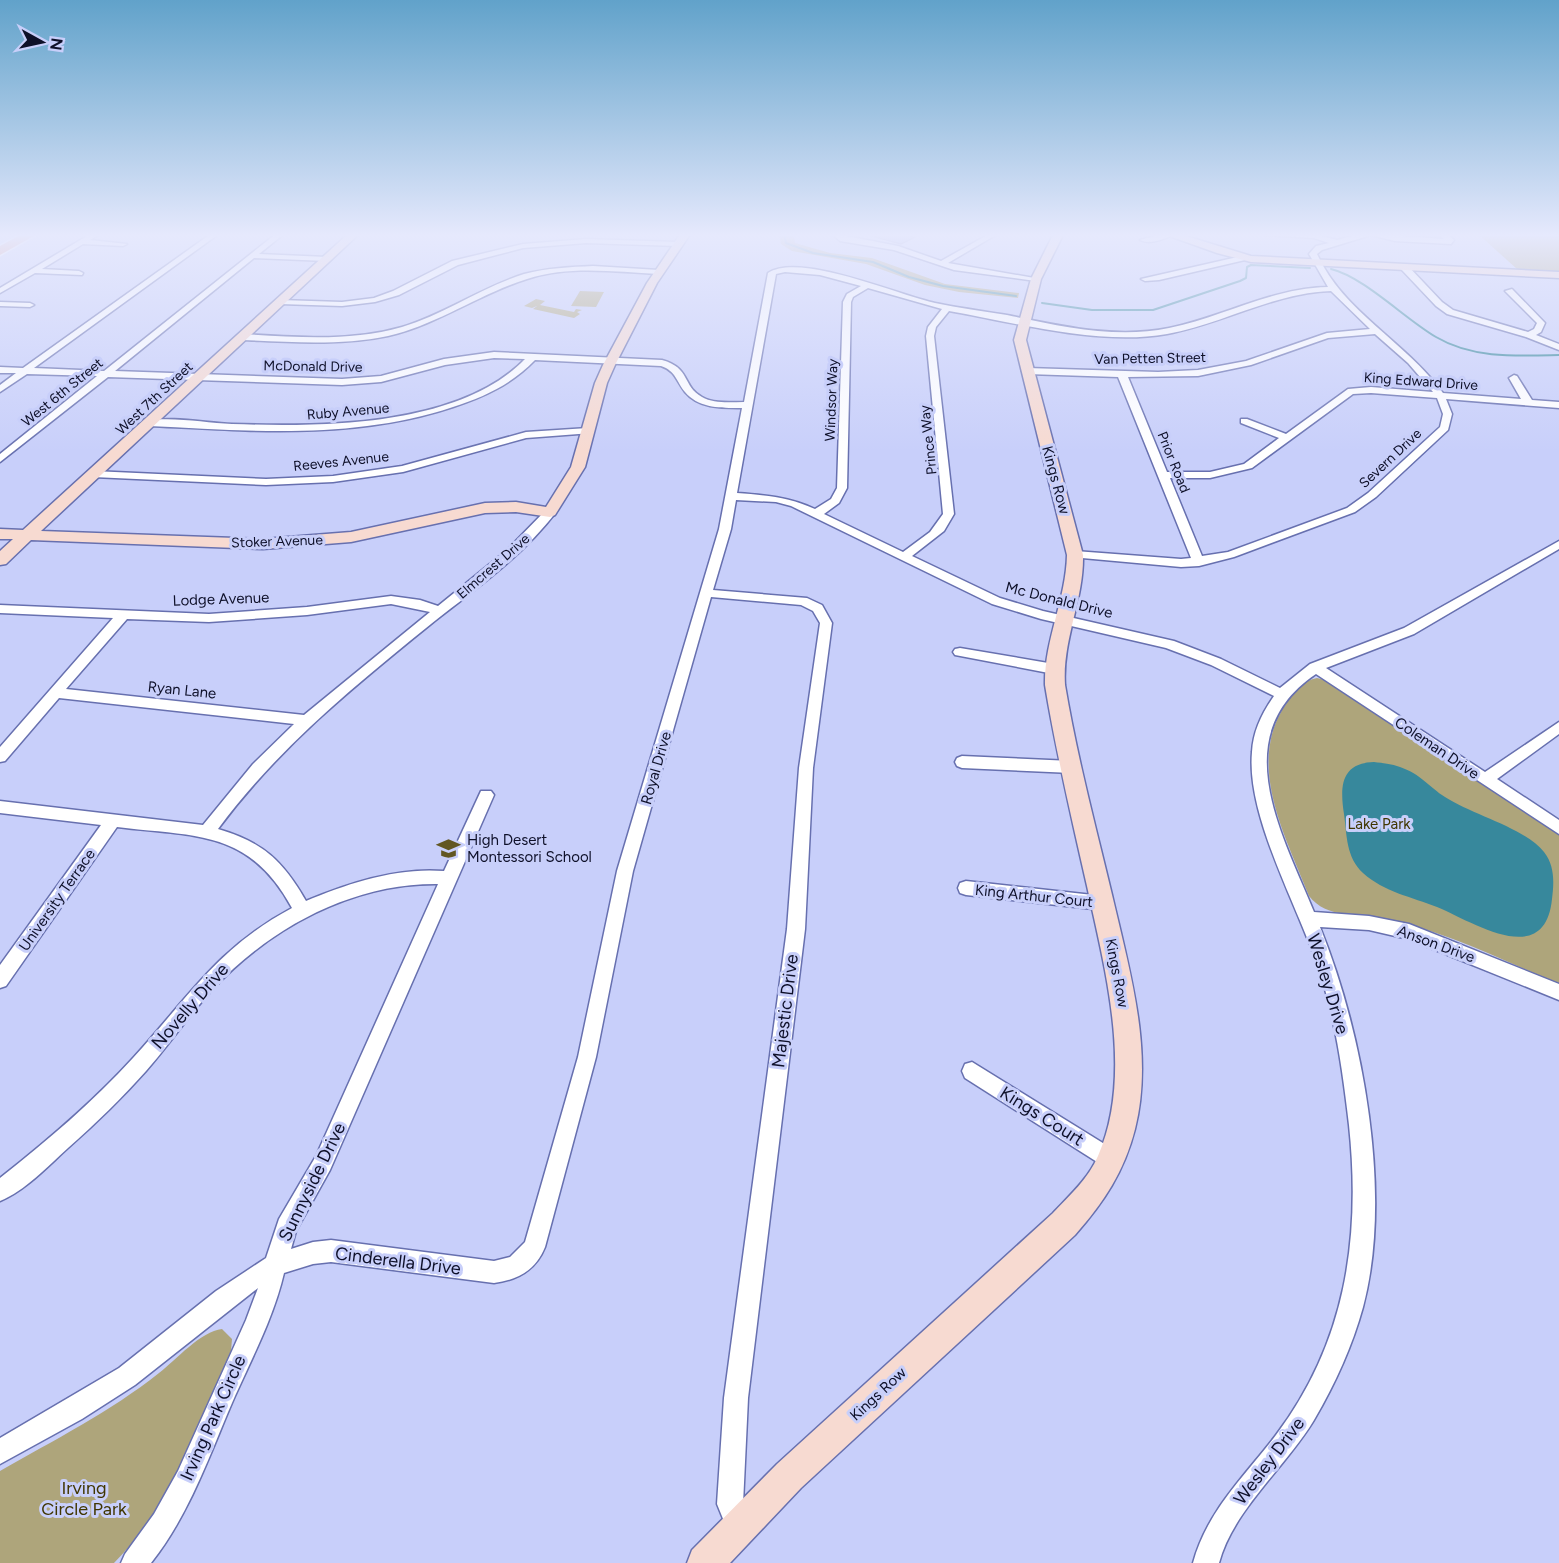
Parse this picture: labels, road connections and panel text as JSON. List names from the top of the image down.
{
  "streets": {
    "main road": [
      "West 7th Street",
      "Kings Row",
      "Stoker Avenue",
      "Elmcrest Drive"
    ],
    "street": [
      "Van Petten Street",
      "McDonald Drive",
      "King Edward Drive",
      "West 6th Street",
      "Windsor Way",
      "Ruby Avenue",
      "Prince Way",
      "Severn Drive",
      "Reeves Avenue",
      "Prior Road",
      "Lodge Avenue",
      "Mc Donald Drive",
      "Ryan Lane",
      "Coleman Drive",
      "Royal Drive",
      "King Arthur Court",
      "University Terrace",
      "Anson Drive",
      "Wesley Drive",
      "Novelly Drive",
      "Majestic Drive",
      "Kings Court",
      "Sunnyside Drive",
      "Cinderella Drive",
      "Irving Park Circle"
    ]
  },
  "crossings": [
    ["Van Petten Street", "Severn Drive"],
    ["Van Petten Street", "Prior Road"],
    ["Van Petten Street", "Kings Row"],
    ["McDonald Drive", "West 6th Street"],
    ["McDonald Drive", "West 7th Street"],
    ["McDonald Drive", "Ruby Avenue"],
    ["McDonald Drive", "Elmcrest Drive"],
    ["McDonald Drive", "Royal Drive"],
    ["King Edward Drive", "Severn Drive"],
    ["King Edward Drive", "Prior Road"],
    ["West 7th Street", "Ruby Avenue"],
    ["West 7th Street", "Reeves Avenue"],
    ["West 7th Street", "Stoker Avenue"],
    ["Windsor Way", "Mc Donald Drive"],
    ["Prince Way", "Mc Donald Drive"],
    ["Severn Drive", "Prior Road"],
    ["Severn Drive", "Kings Row"],
    ["Reeves Avenue", "Elmcrest Drive"],
    ["Kings Row", "Mc Donald Drive"],
    ["Kings Row", "King Arthur Court"],
    ["Kings Row", "Majestic Drive"],
    ["Kings Row", "Kings Court"],
    ["Stoker Avenue", "Elmcrest Drive"],
    ["Elmcrest Drive", "Lodge Avenue"],
    ["Elmcrest Drive", "Ryan Lane"],
    ["Mc Donald Drive", "Royal Drive"],
    ["Mc Donald Drive", "Wesley Drive"],
    ["Coleman Drive", "Wesley Drive"],
    ["Royal Drive", "Majestic Drive"],
    ["Royal Drive", "Cinderella Drive"],
    ["Anson Drive", "Wesley Drive"],
    ["Novelly Drive", "Sunnyside Drive"],
    ["Sunnyside Drive", "Cinderella Drive"],
    ["Sunnyside Drive", "Irving Park Circle"],
    ["Cinderella Drive", "Irving Park Circle"]
  ],
  "parks": ["Lake Park", "Irving Circle Park"],
  "places": {
    "school or university": ["High Desert Montessori School"]
  },
  "north": "right"
}
